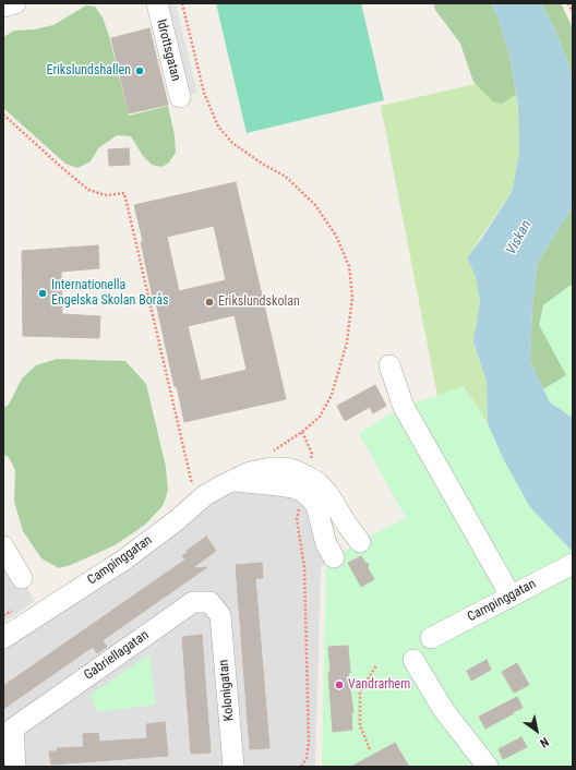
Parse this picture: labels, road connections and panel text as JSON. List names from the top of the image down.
{
  "streets": {
    "street": [
      "Idrottsgatan",
      "Campinggatan",
      "Gabriellagatan",
      "Kolonigatan"
    ]
  },
  "crossings": [
    ["Gabriellagatan", "Kolonigatan"]
  ],
  "water": ["Viskan"],
  "places": [
    "Erikslundshallen",
    "Internationella Engelska Skolan Borås",
    "Erikslundskolan",
    "Vandrarhem"
  ],
  "north": "bottom right"
}
